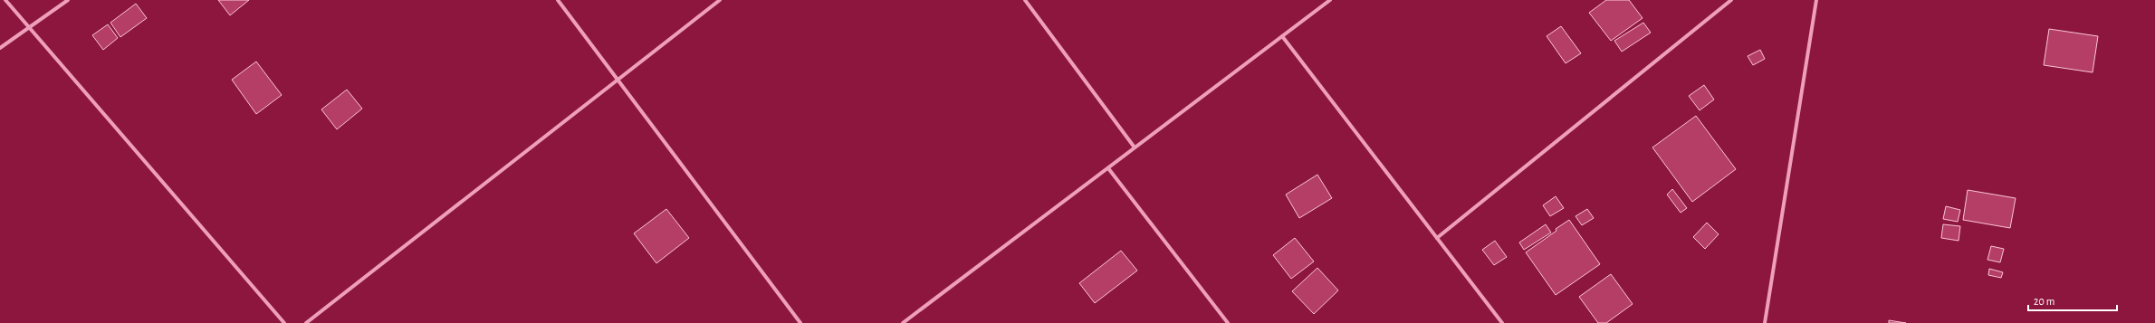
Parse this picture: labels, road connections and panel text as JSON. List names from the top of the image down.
{
  "scale_bar": "20 m"
}
